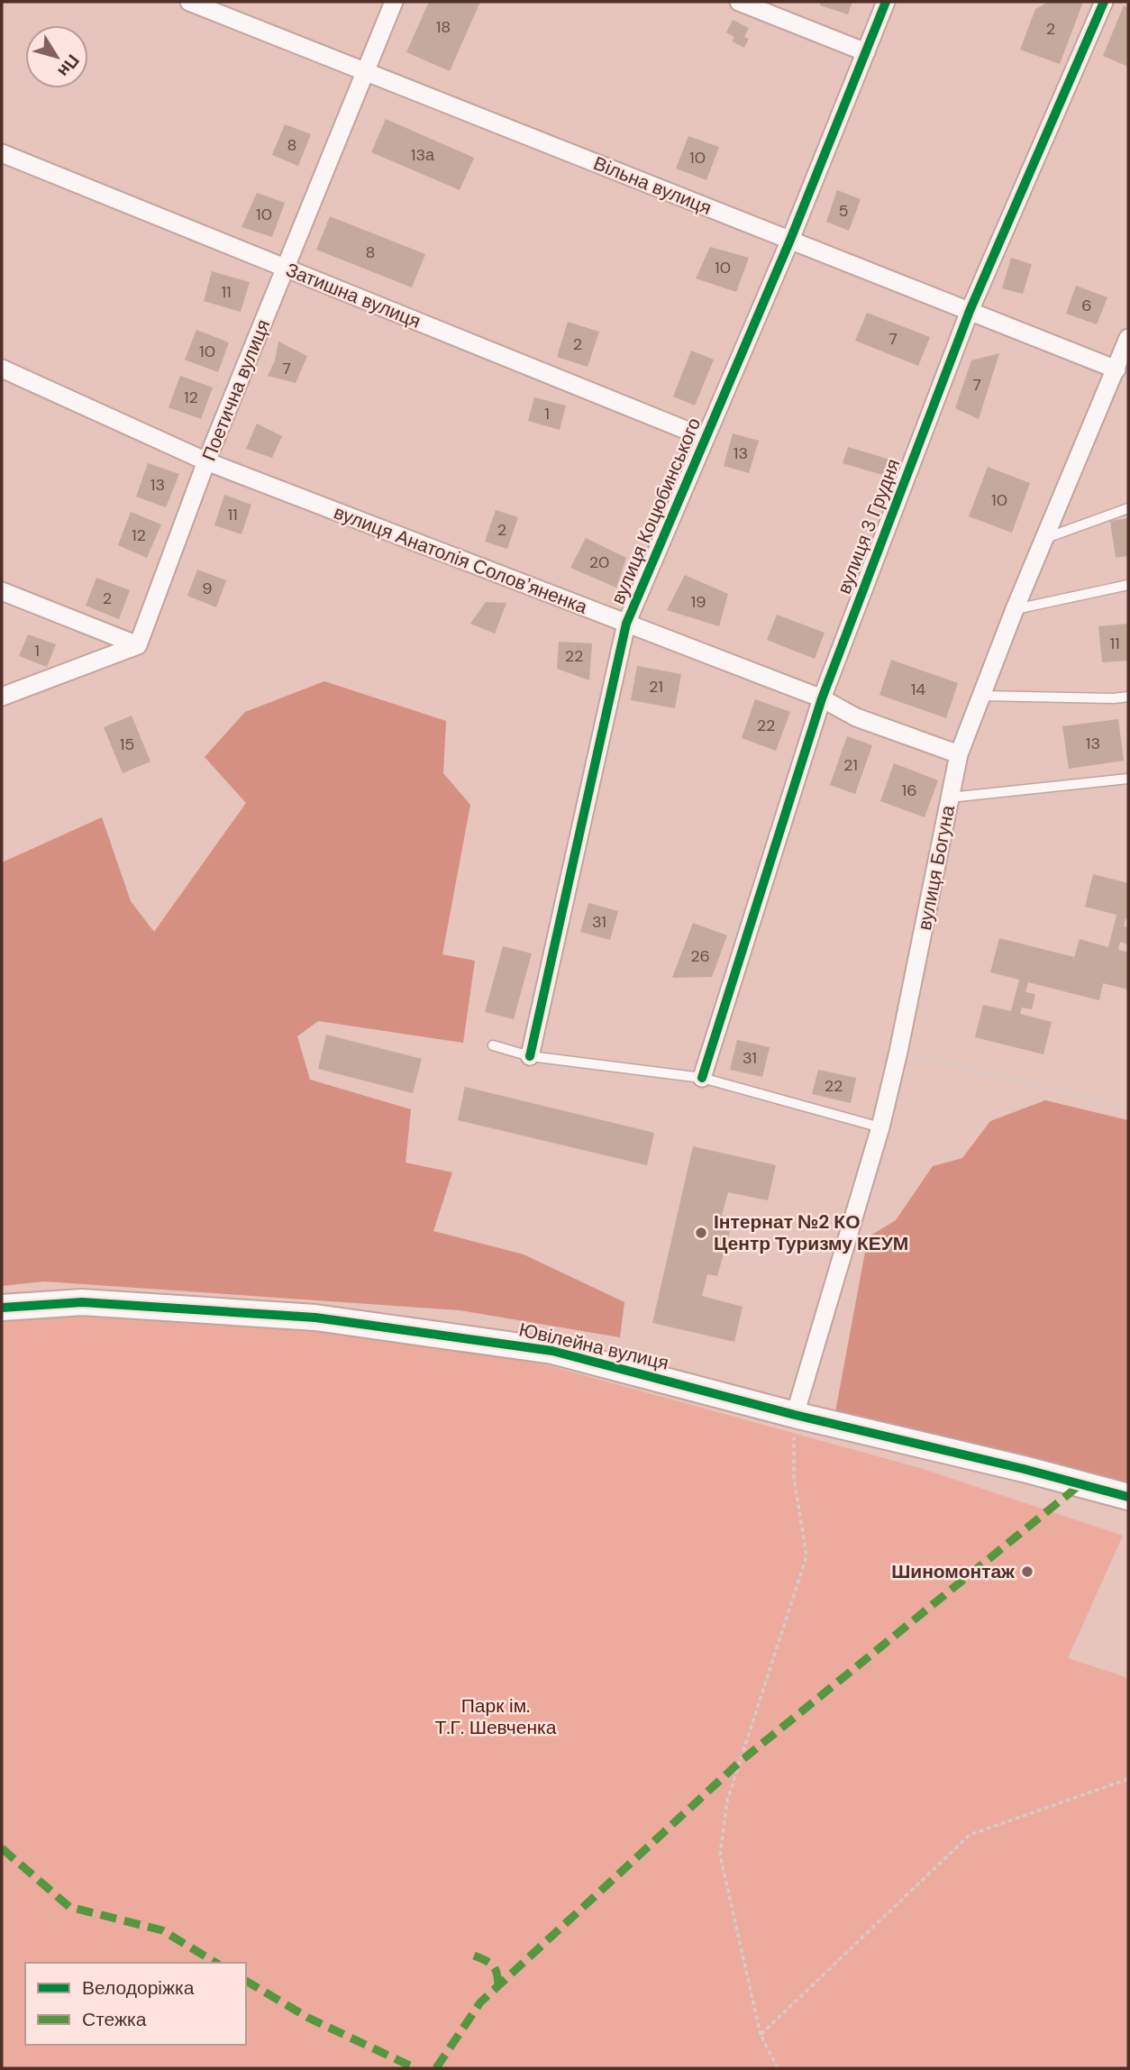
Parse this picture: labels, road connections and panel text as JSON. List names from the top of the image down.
{
  "streets": {
    "street": [
      "Вільна вулиця",
      "Затишна вулиця",
      "Поетична вулиця",
      "вулиця Коцюбинського",
      "вулиця 3 Грудня",
      "вулиця Анатолія Соловʼяненка",
      "вулиця Богуна",
      "Ювілейна вулиця"
    ]
  },
  "crossings": [
    ["Вільна вулиця", "Поетична вулиця"],
    ["Вільна вулиця", "вулиця Коцюбинського"],
    ["Вільна вулиця", "вулиця 3 Грудня"],
    ["Вільна вулиця", "вулиця Богуна"],
    ["Затишна вулиця", "Поетична вулиця"],
    ["Затишна вулиця", "вулиця Коцюбинського"],
    ["Поетична вулиця", "вулиця Анатолія Соловʼяненка"],
    ["вулиця Коцюбинського", "вулиця Анатолія Соловʼяненка"],
    ["вулиця 3 Грудня", "вулиця Анатолія Соловʼяненка"],
    ["вулиця Анатолія Соловʼяненка", "вулиця Богуна"],
    ["вулиця Богуна", "Ювілейна вулиця"]
  ],
  "parks": ["Парк ім. Т.Г. Шевченка"],
  "places": ["Інтернат №2 КО Центр Туризму КЕУМ", "Шиномонтаж"],
  "house_numbers": [
    "18",
    "2",
    "8",
    "13а",
    "10",
    "5",
    "10",
    "8",
    "10",
    "11",
    "6",
    "7",
    "2",
    "10",
    "7",
    "7",
    "12",
    "1",
    "13",
    "13",
    "10",
    "11",
    "2",
    "12",
    "20",
    "9",
    "2",
    "19",
    "11",
    "1",
    "22",
    "21",
    "14",
    "22",
    "13",
    "15",
    "21",
    "16",
    "31",
    "26",
    "31",
    "22"
  ],
  "legend": ["Велодоріжка", "Стежка"],
  "north": "bottom right"
}
